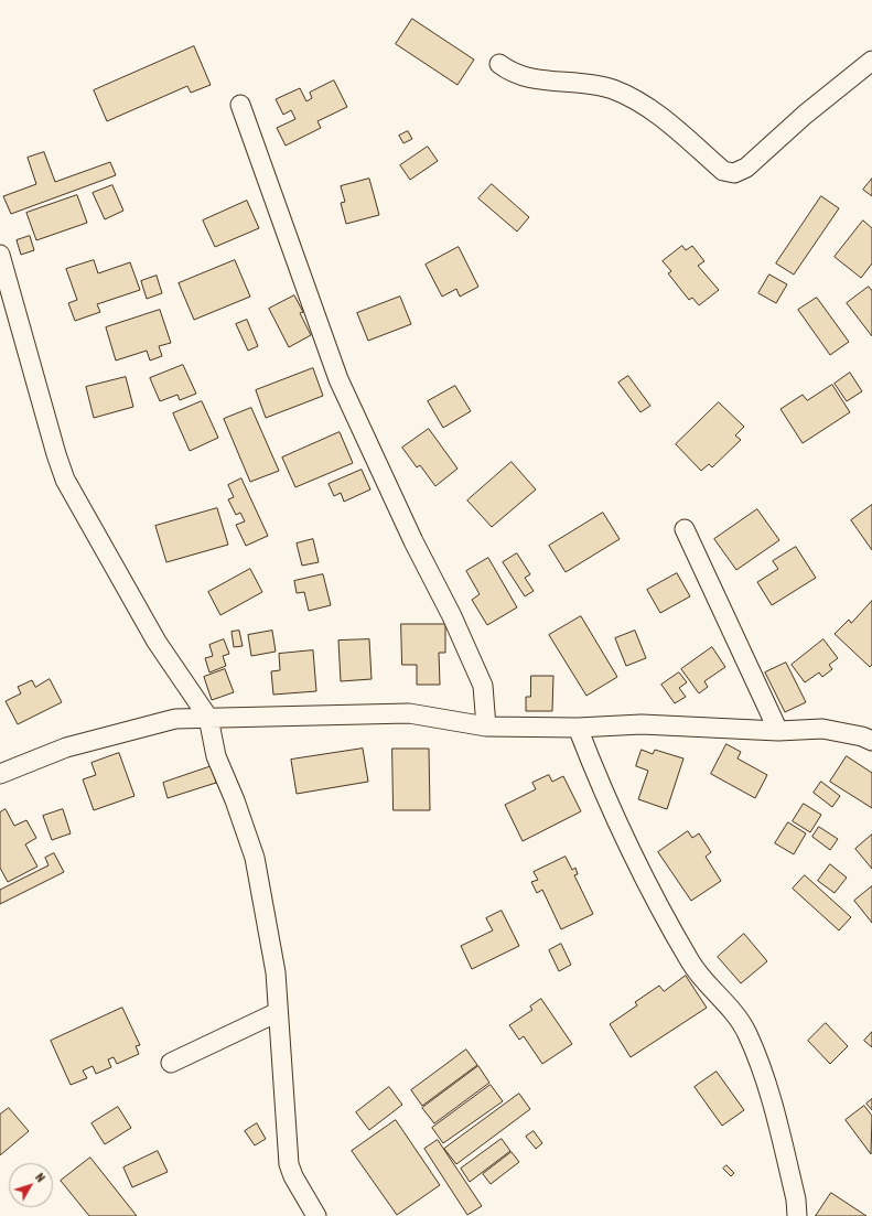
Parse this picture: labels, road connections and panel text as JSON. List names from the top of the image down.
{
  "north": "top right"
}
